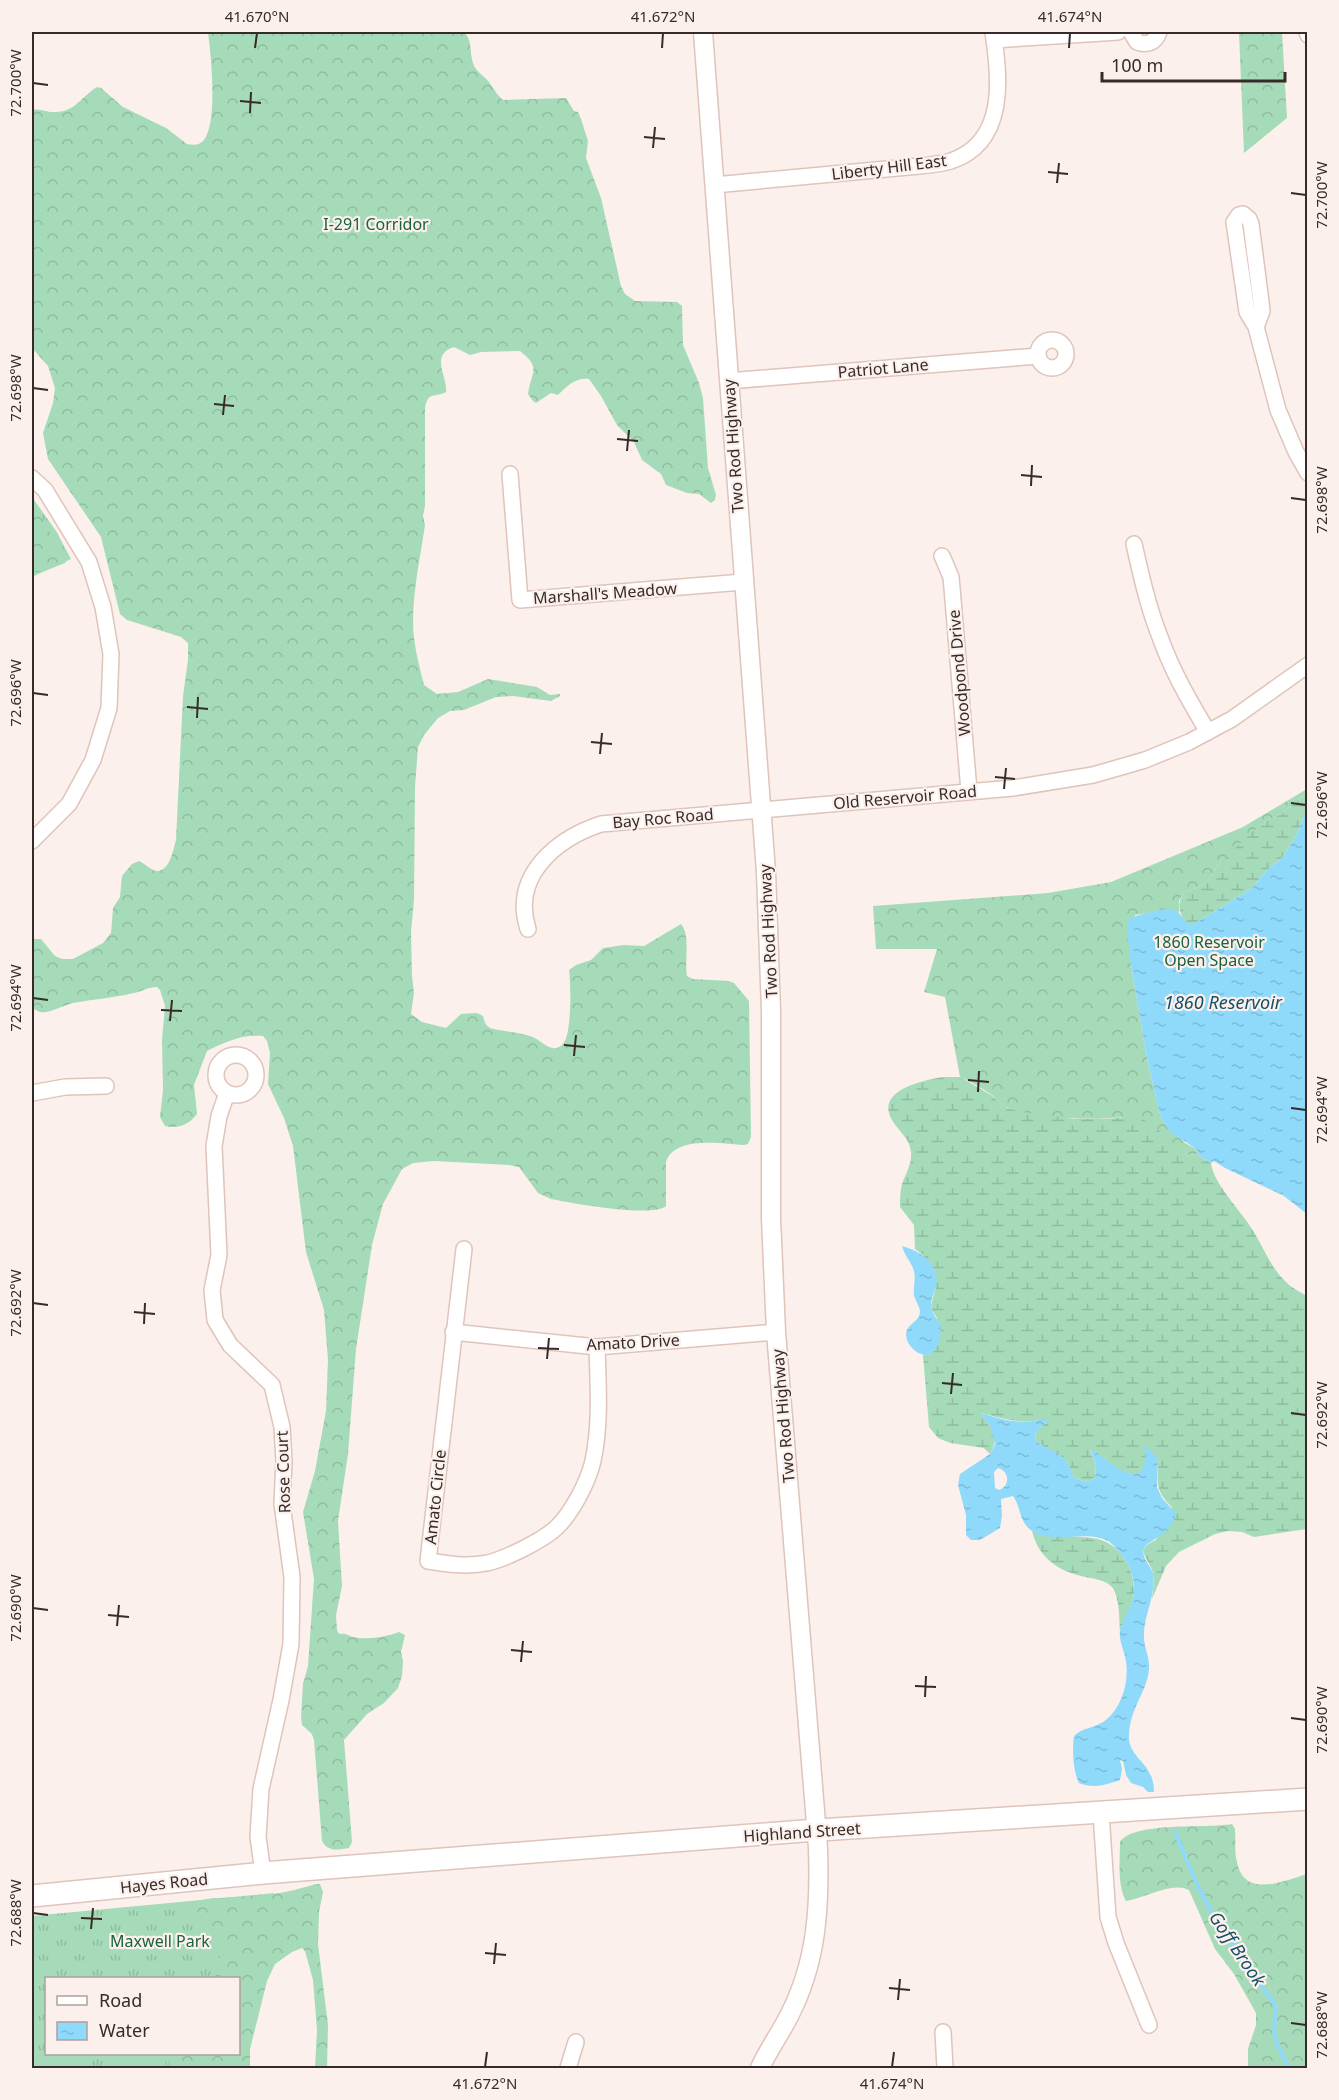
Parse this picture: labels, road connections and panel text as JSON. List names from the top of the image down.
{
  "streets": {
    "main road": ["Highland Street", "Hayes Road"],
    "street": [
      "Liberty Hill East",
      "Patriot Lane",
      "Two Rod Highway",
      "Marshall's Meadow",
      "Woodpond Drive",
      "Old Reservoir Road",
      "Bay Roc Road",
      "Amato Drive",
      "Rose Court",
      "Amato Circle"
    ]
  },
  "crossings": [
    ["Liberty Hill East", "Two Rod Highway"],
    ["Patriot Lane", "Two Rod Highway"],
    ["Two Rod Highway", "Marshall's Meadow"],
    ["Two Rod Highway", "Old Reservoir Road"],
    ["Two Rod Highway", "Bay Roc Road"],
    ["Two Rod Highway", "Amato Drive"],
    ["Two Rod Highway", "Highland Street"],
    ["Woodpond Drive", "Old Reservoir Road"],
    ["Old Reservoir Road", "Bay Roc Road"],
    ["Amato Drive", "Amato Circle"],
    ["Rose Court", "Hayes Road"],
    ["Highland Street", "Hayes Road"]
  ],
  "water": ["1860 Reservoir", "Goff Brook"],
  "parks": ["I-291 Corridor", "1860 Reservoir Open Space", "Maxwell Park"],
  "legend": ["Road", "Water"],
  "scale_bar": "100 m",
  "coordinates": [
    "41.670°N",
    "41.672°N",
    "41.674°N",
    "72.700°W",
    "72.698°W",
    "72.696°W",
    "72.694°W",
    "72.692°W",
    "72.690°W",
    "72.688°W"
  ]
}
